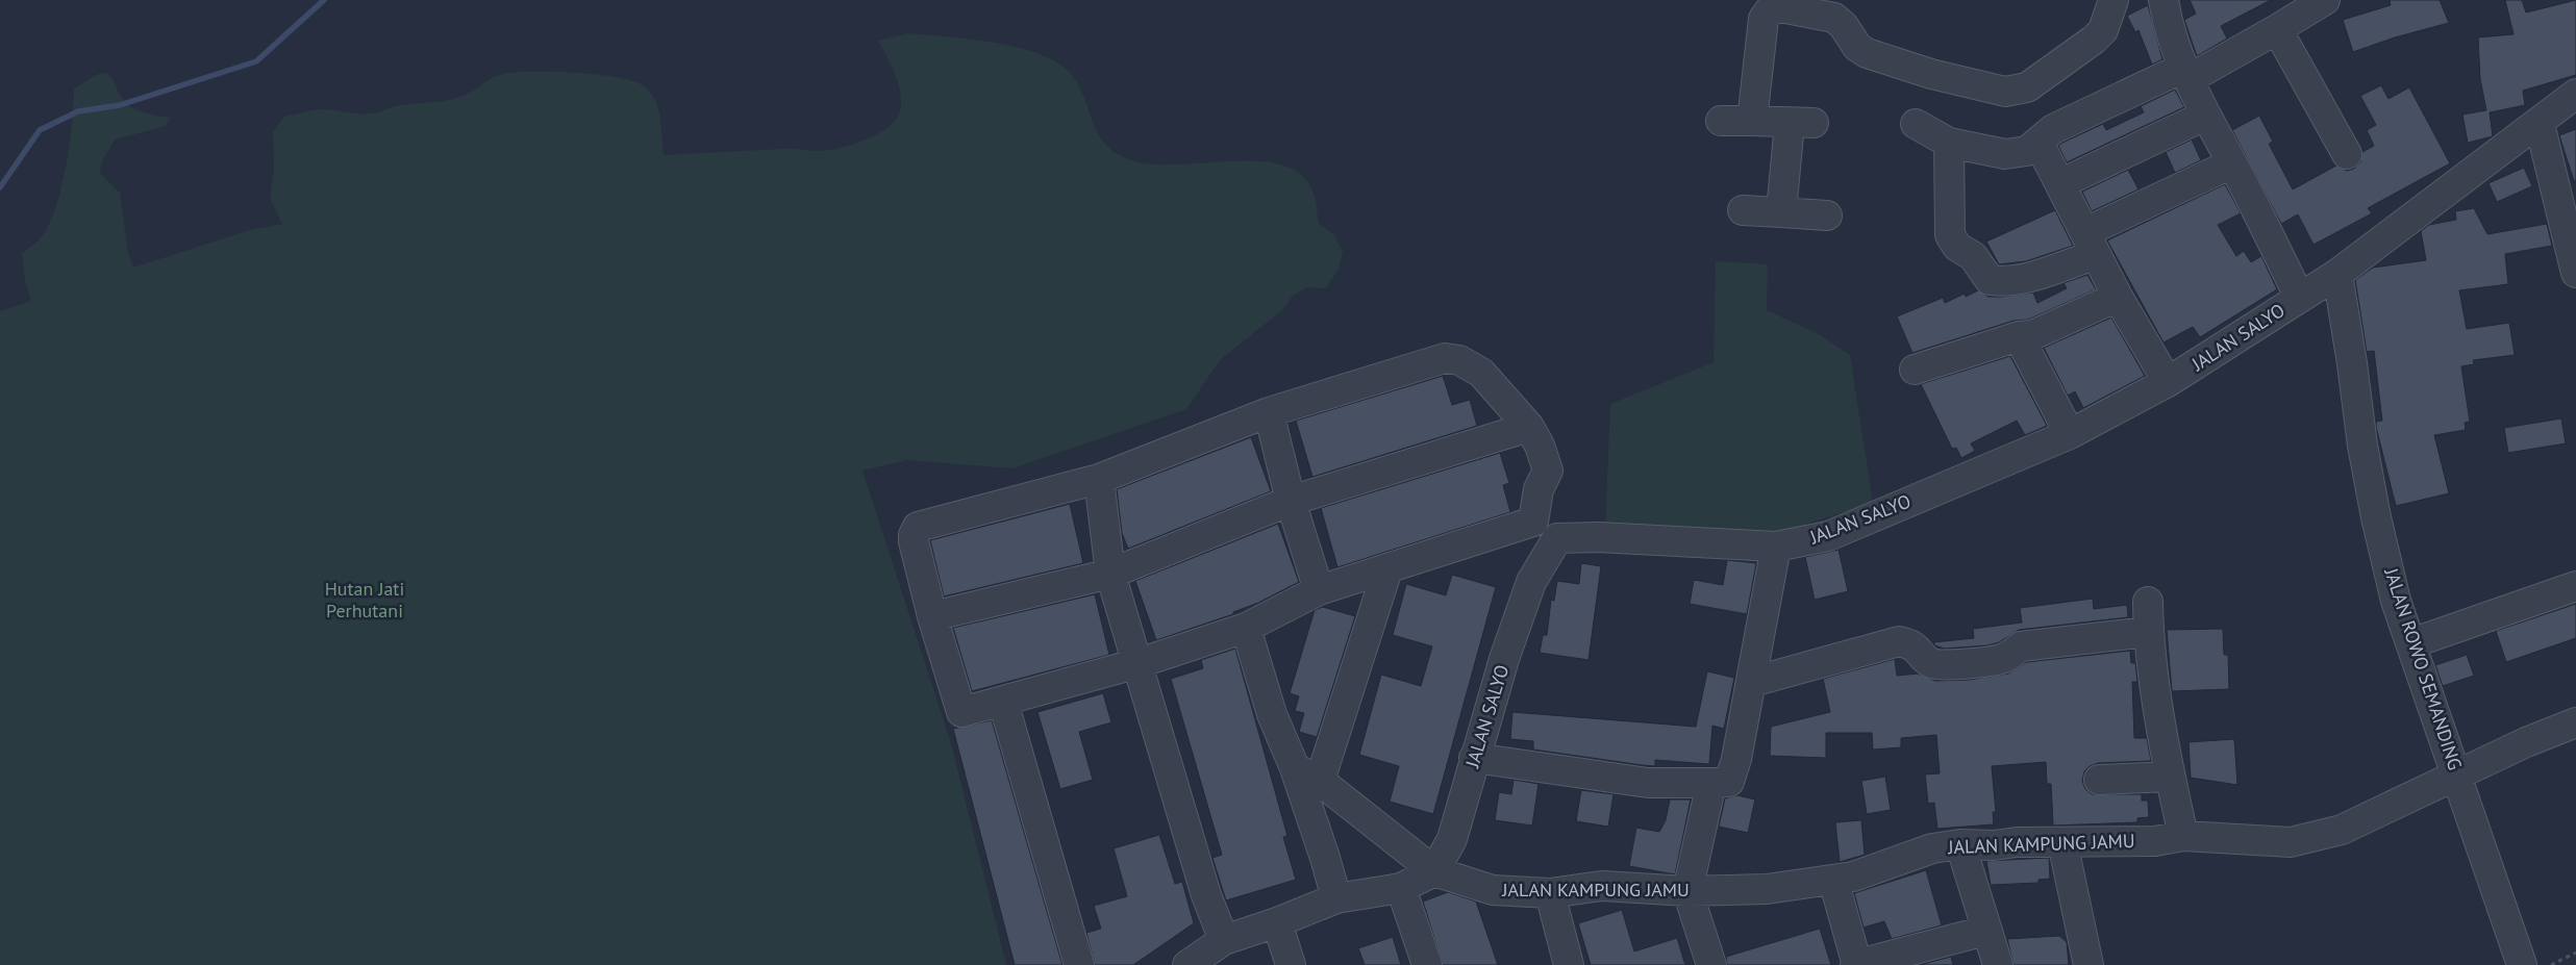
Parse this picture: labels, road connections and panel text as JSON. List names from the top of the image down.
{
  "streets": {
    "street": ["JALAN SALYO", "JALAN ROWO SEMANDING", "JALAN KAMPUNG JAMU"]
  },
  "crossings": [
    ["JALAN SALYO", "JALAN ROWO SEMANDING"],
    ["JALAN SALYO", "JALAN KAMPUNG JAMU"],
    ["JALAN ROWO SEMANDING", "JALAN KAMPUNG JAMU"]
  ],
  "parks": ["Hutan Jati Perhutani"]
}
